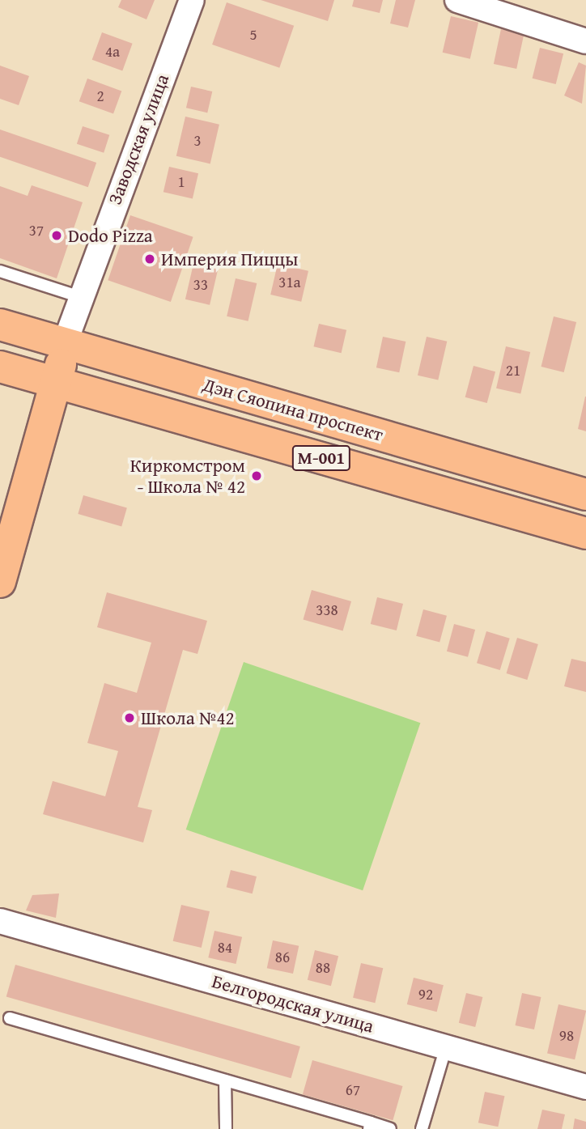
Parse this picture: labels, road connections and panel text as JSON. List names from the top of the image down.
{
  "streets": {
    "main road": ["Дэн Сяопина проспект", "M-001"],
    "street": ["Заводская улица", "Белгородская улица"]
  },
  "crossings": [
    ["Заводская улица", "Дэн Сяопина проспект"]
  ],
  "places": [
    "Dodo Pizza",
    "Империя Пиццы",
    "Киркомстром - Школа № 42",
    "Школа №42"
  ],
  "house_numbers": [
    "5",
    "4а",
    "2",
    "3",
    "1",
    "37",
    "31а",
    "33",
    "21",
    "338",
    "84",
    "86",
    "88",
    "92",
    "98",
    "67"
  ]
}
